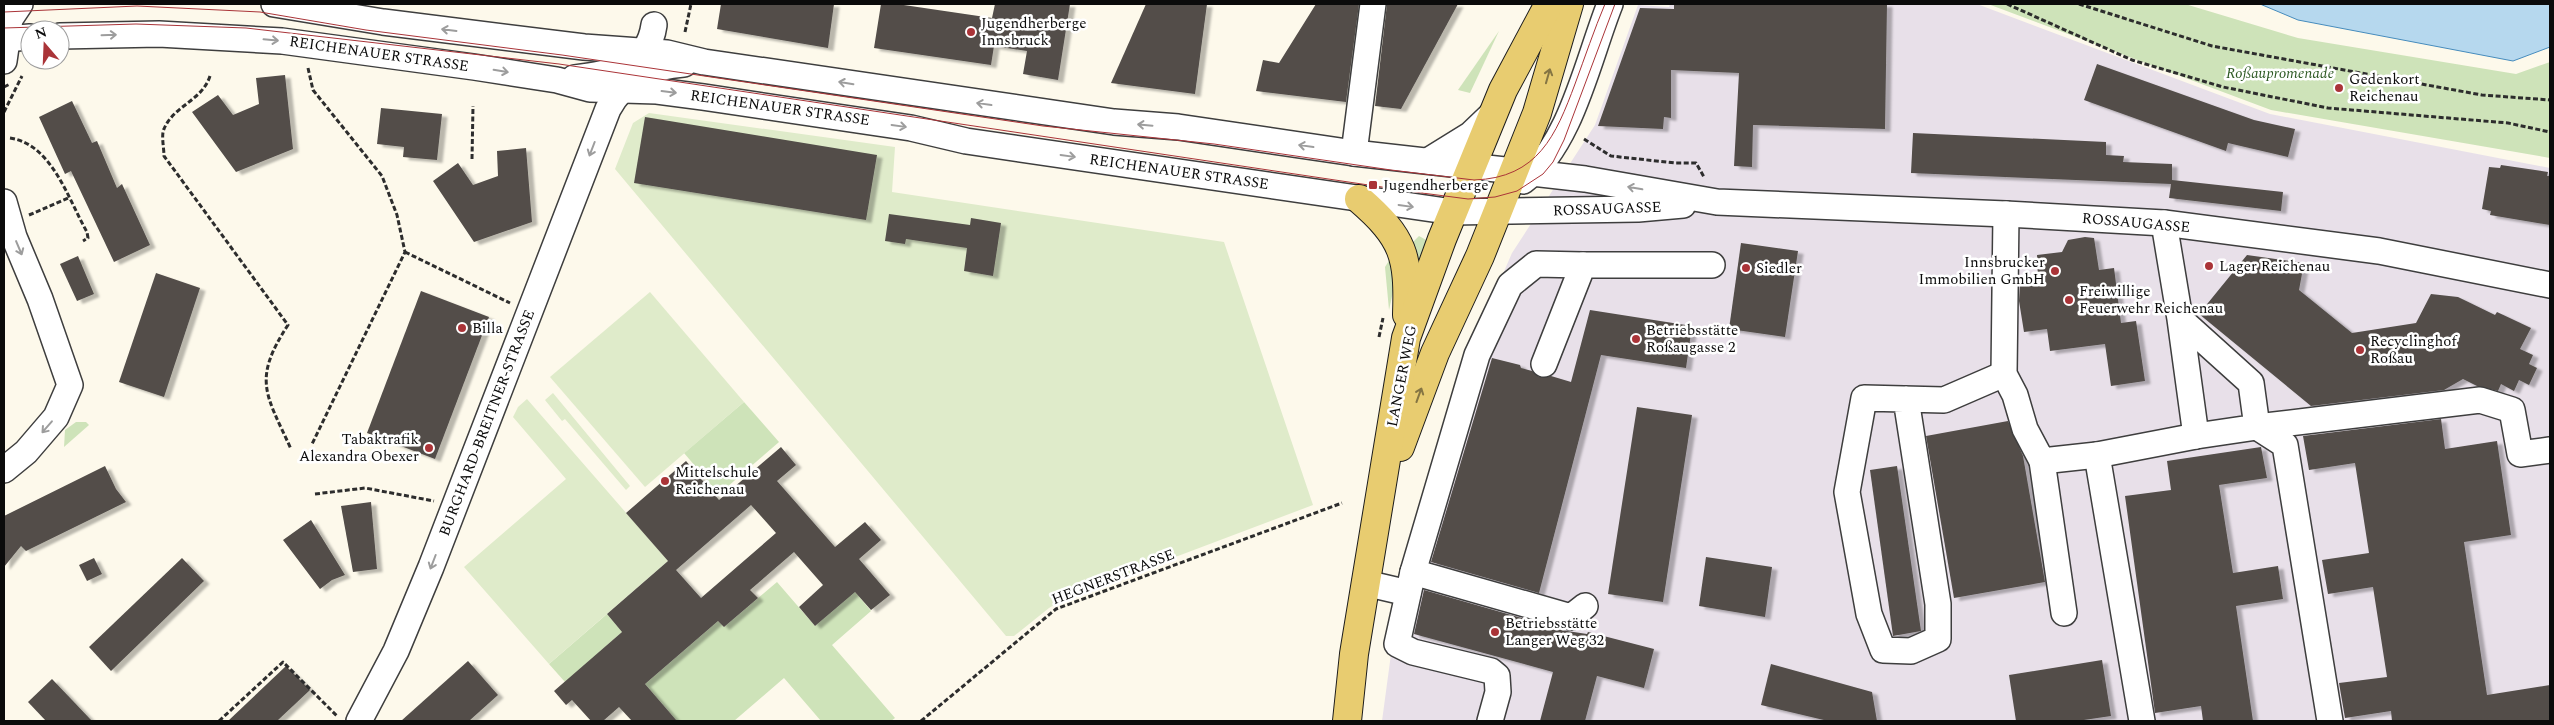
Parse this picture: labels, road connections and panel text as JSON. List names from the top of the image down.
{
  "streets": {
    "main road": ["LANGER WEG"],
    "street": ["REICHENAUER STRASSE", "ROSSAUGASSE", "BURGHARD-BREITNER-STRASSE"],
    "path": ["HEGNERSTRASSE"]
  },
  "crossings": [
    ["REICHENAUER STRASSE", "ROSSAUGASSE"],
    ["REICHENAUER STRASSE", "LANGER WEG"],
    ["REICHENAUER STRASSE", "BURGHARD-BREITNER-STRASSE"],
    ["ROSSAUGASSE", "LANGER WEG"]
  ],
  "one_way": ["BURGHARD-BREITNER-STRASSE"],
  "parks": ["Roßaupromenade"],
  "places": {
    "other": [
      "Jugendherberge Innsbruck",
      "Gedenkort Reichenau",
      "Lager Reichenau",
      "Siedler",
      "Innsbrucker Immobilien GmbH",
      "Freiwillige Feuerwehr Reichenau",
      "Billa",
      "Betriebsstätte Roßaugasse 2",
      "Recyclinghof Roßau",
      "Tabaktrafik Alexandra Obexer",
      "Mittelschule Reichenau",
      "Betriebsstätte Langer Weg 32"
    ],
    "transit": ["Jugendherberge"]
  },
  "north": "top"
}
